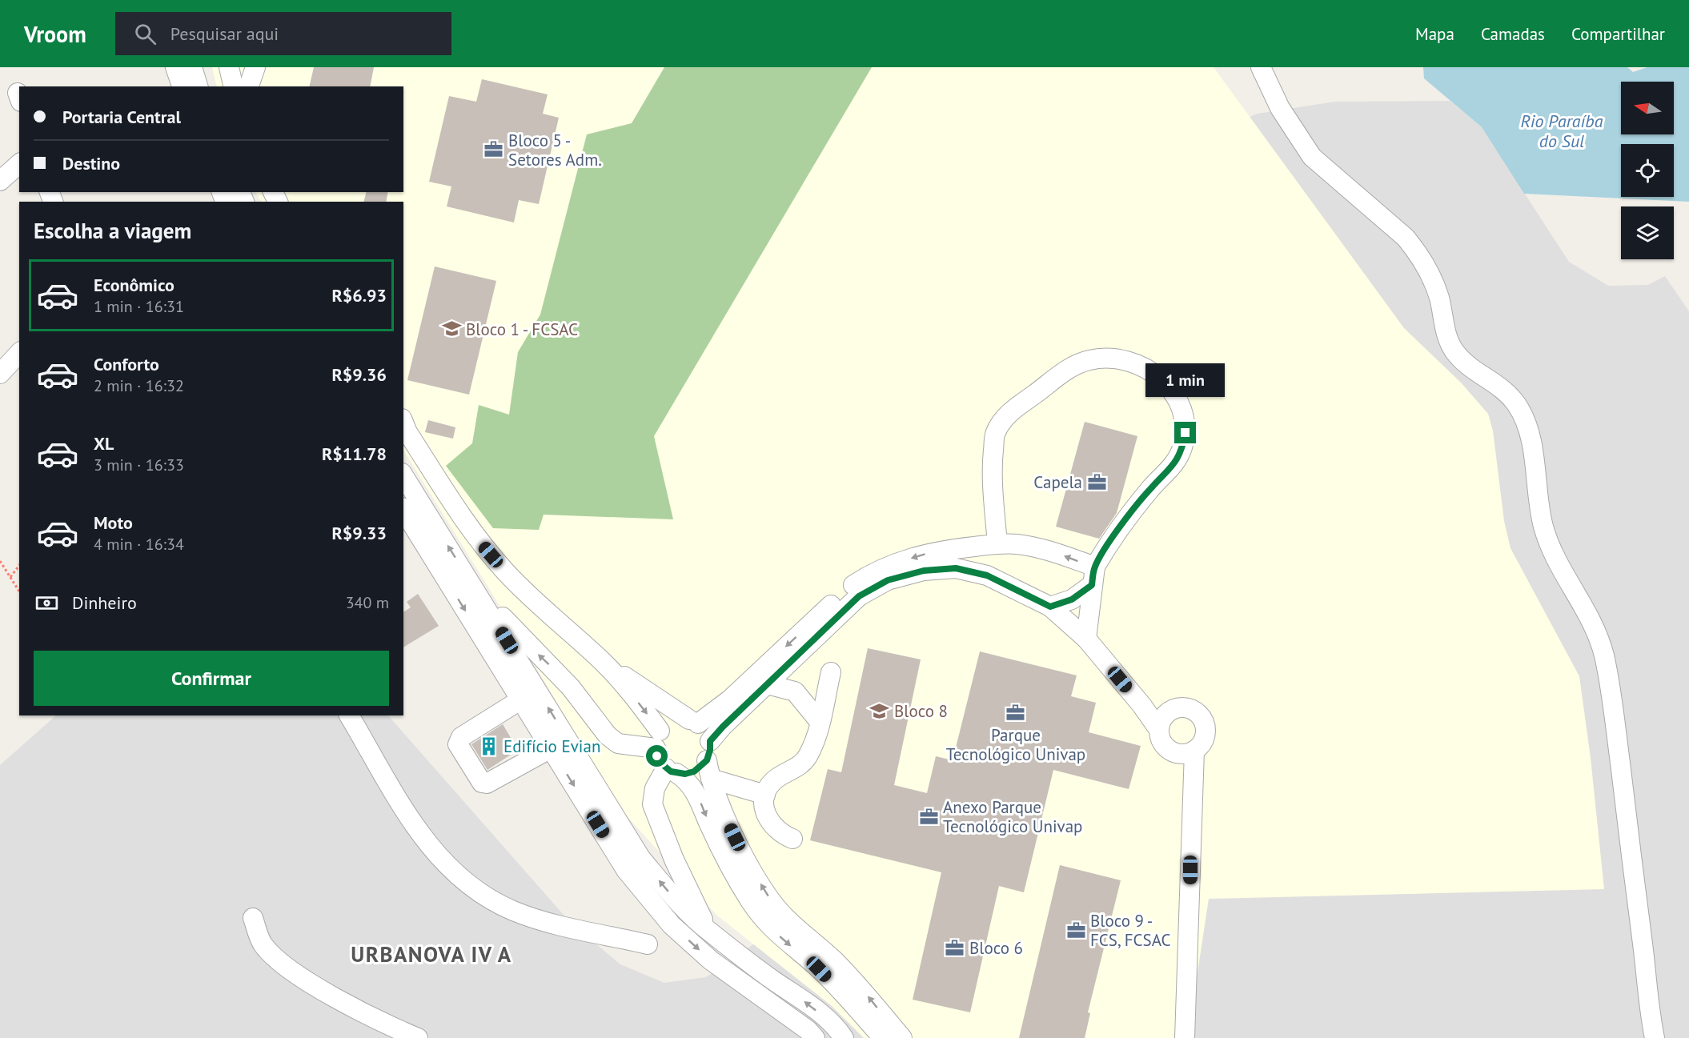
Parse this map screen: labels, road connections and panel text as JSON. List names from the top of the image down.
{
  "districts": ["URBANOVA IV A"],
  "water": ["Rio Paraíba do Sul"],
  "places": {
    "office": [
      "Bloco 5 - Setores Adm.",
      "Capela",
      "Parque Tecnológico Univap",
      "Anexo Parque Tecnológico Univap",
      "Bloco 9 - FCS, FCSAC",
      "Bloco 6"
    ],
    "school or university": ["Bloco 1 - FCSAC", "Bloco 8"],
    "building": ["Edifício Evian"]
  },
  "north": "left",
  "page": {
    "header": "Vroom",
    "search": "Pesquisar aqui",
    "nav": ["Mapa", "Camadas", "Compartilhar"],
    "banner": ["Portaria Central", "Destino"],
    "heading": "Escolha a viagem",
    "list": [
      {
        "name": "Econômico",
        "note": "1 min · 16:31",
        "value": "R$6.93"
      },
      {
        "name": "Conforto",
        "note": "2 min · 16:32",
        "value": "R$9.36"
      },
      {
        "name": "XL",
        "note": "3 min · 16:33",
        "value": "R$11.78"
      },
      {
        "name": "Moto",
        "note": "4 min · 16:34",
        "value": "R$9.33"
      }
    ],
    "bubble": "1 min",
    "pay": ["Dinheiro", "340 m"],
    "buttons": "Confirmar"
  }
}
